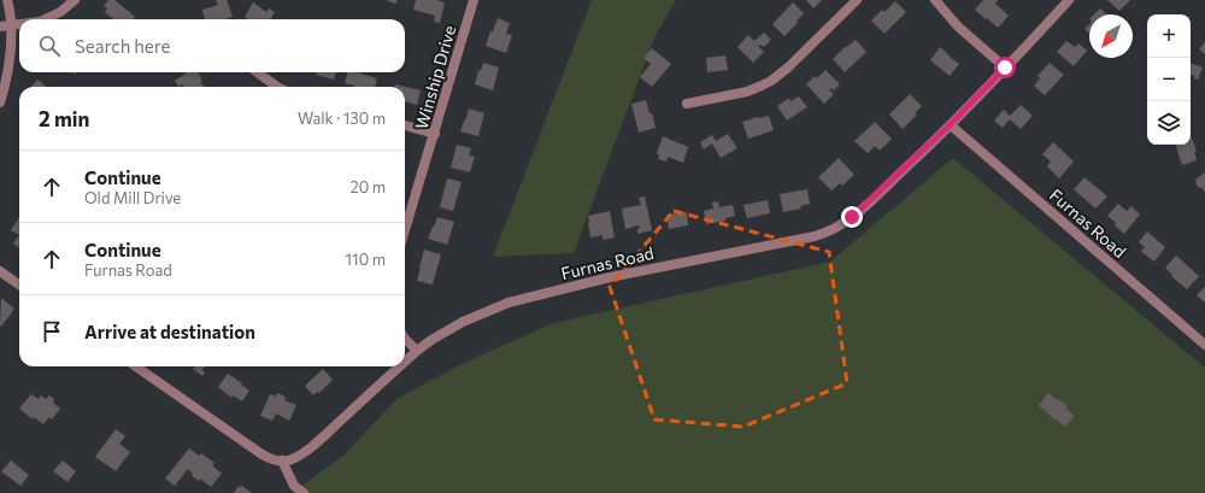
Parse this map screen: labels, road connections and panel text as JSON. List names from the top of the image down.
{
  "streets": {
    "street": ["Winship Drive", "Furnas Road"]
  },
  "north": "bottom left",
  "page": {
    "map_buttons": ["+", "−"],
    "search": "Search here",
    "heading": ["2 min", "Walk · 130 m"],
    "list": [
      ["Continue", "Old Mill Drive", "20 m"],
      ["Continue", "Furnas Road", "110 m"],
      "Arrive at destination"
    ]
  }
}
